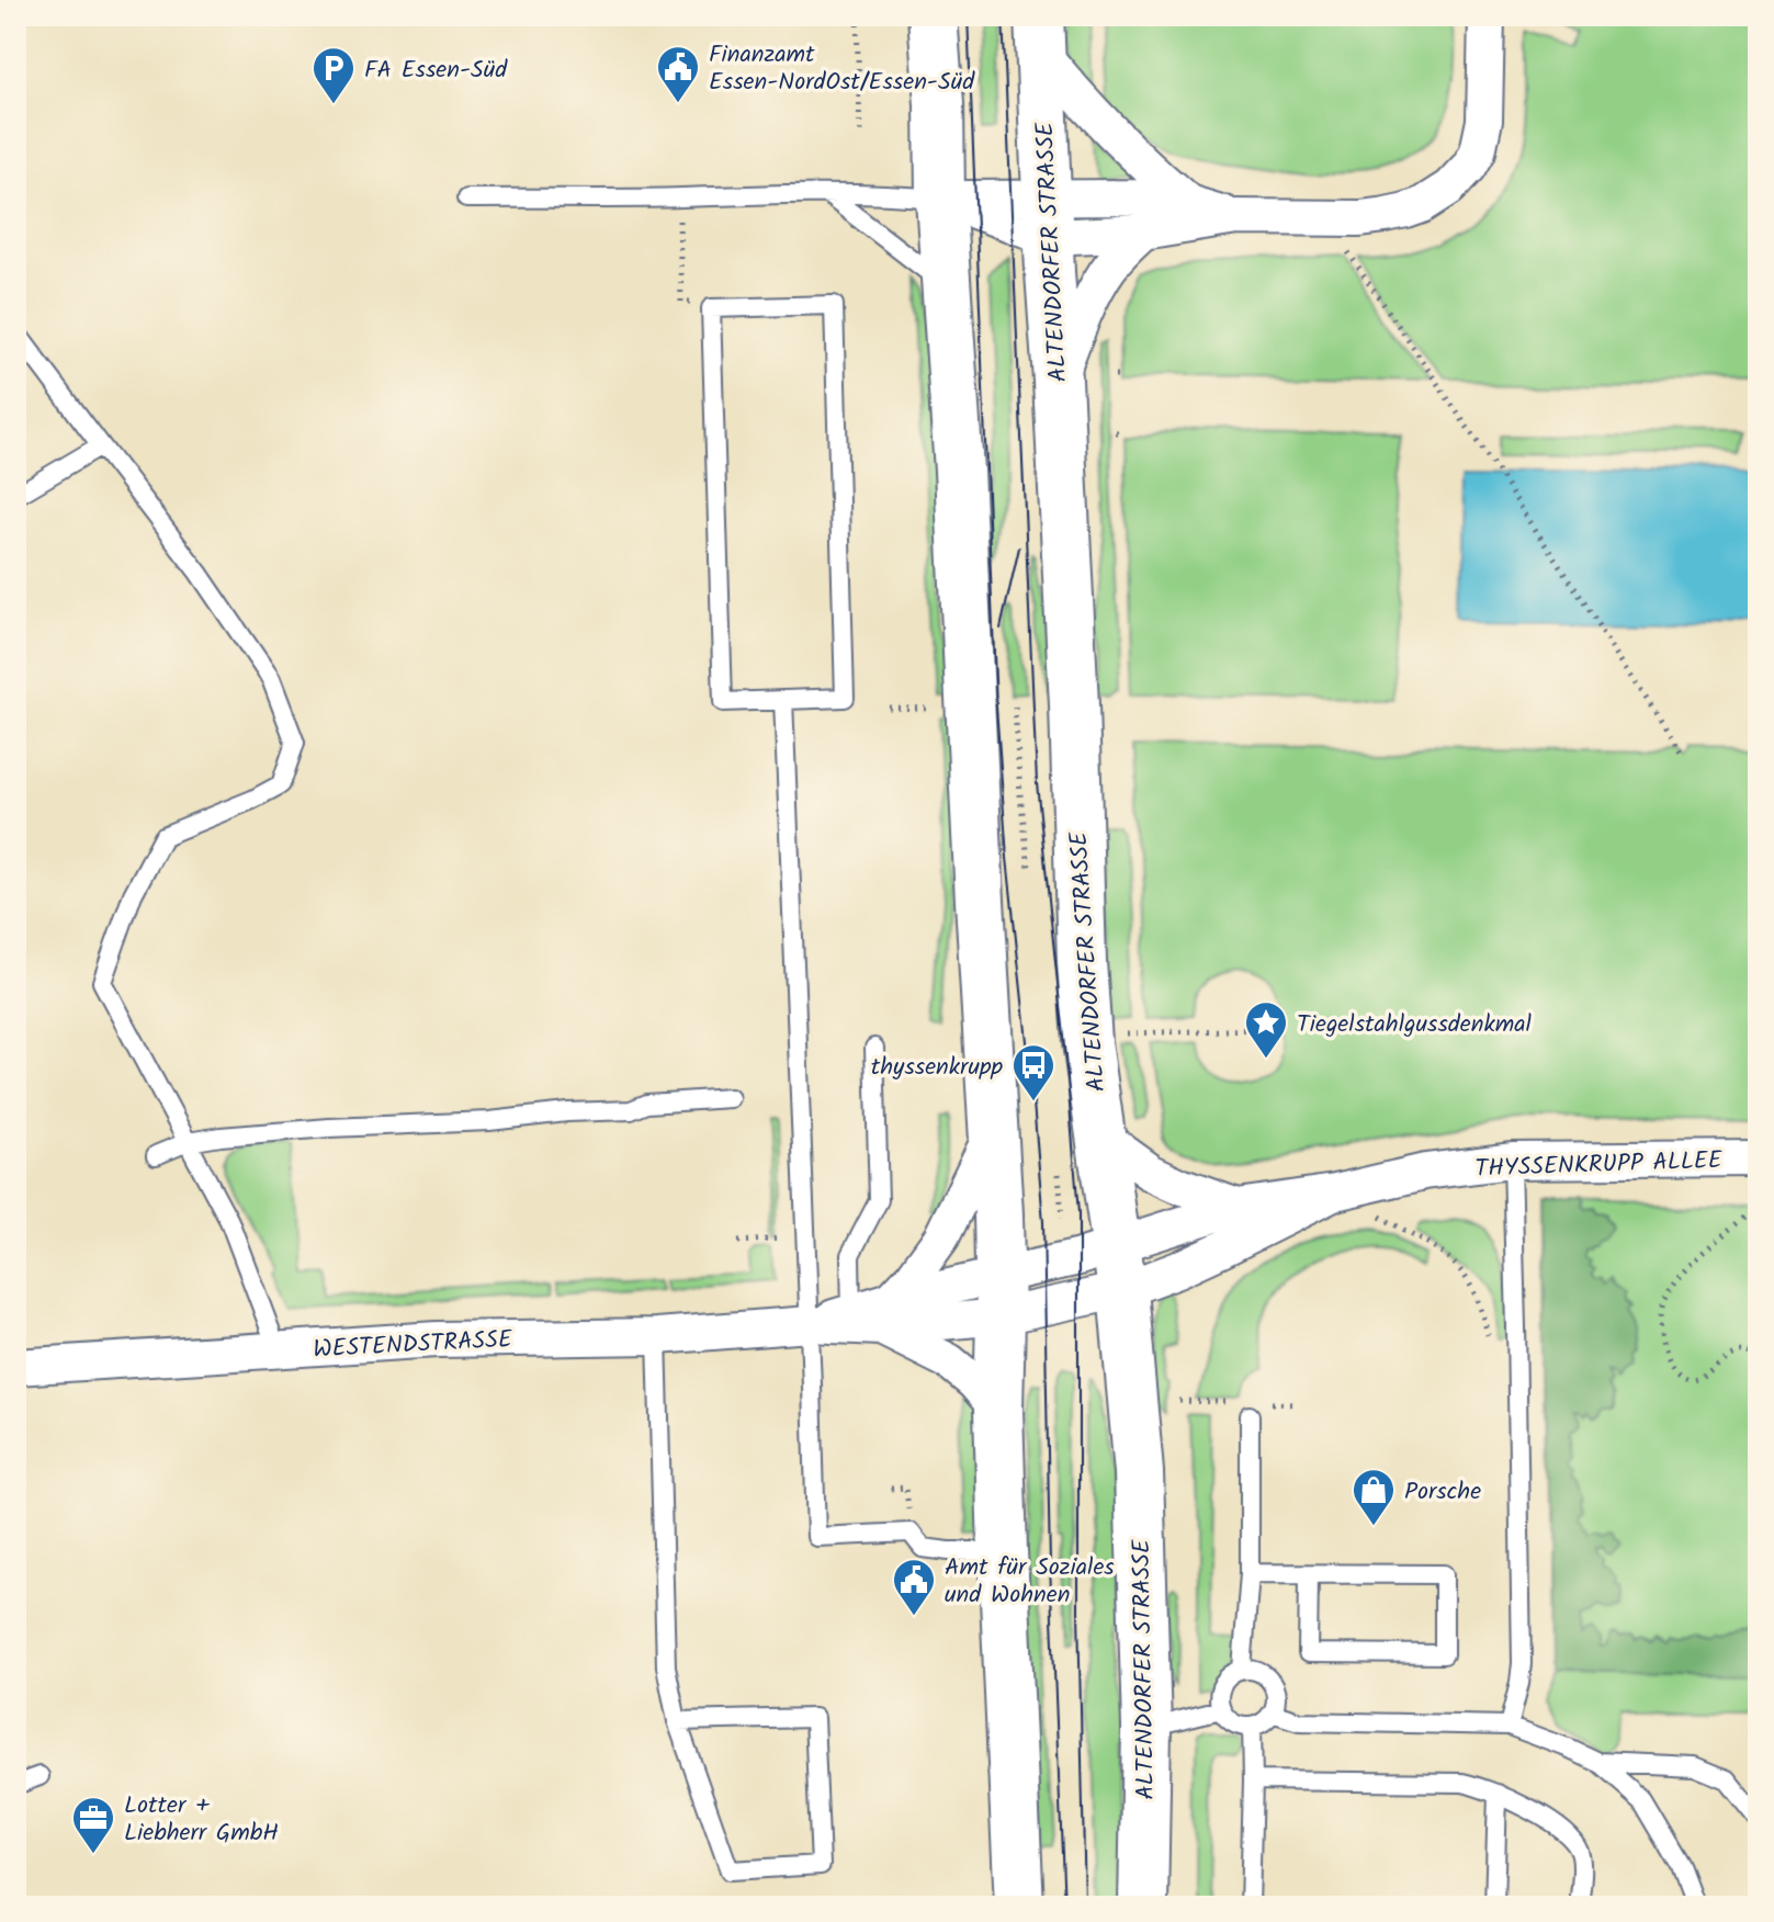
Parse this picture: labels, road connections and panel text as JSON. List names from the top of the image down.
{
  "streets": {
    "main road": ["ALTENDORFER STRASSE"],
    "street": ["THYSSENKRUPP ALLEE", "WESTENDSTRASSE"]
  },
  "crossings": [
    ["ALTENDORFER STRASSE", "THYSSENKRUPP ALLEE"],
    ["ALTENDORFER STRASSE", "WESTENDSTRASSE"],
    ["THYSSENKRUPP ALLEE", "WESTENDSTRASSE"]
  ],
  "places": {
    "public building": ["Finanzamt Essen-NordOst/Essen-Süd", "Amt für Soziales und Wohnen"],
    "parking": ["FA Essen-Süd"],
    "place": ["Tiegelstahlgussdenkmal"],
    "bus stop": ["thyssenkrupp"],
    "shop": ["Porsche"],
    "office": ["Lotter + Liebherr GmbH"]
  }
}
